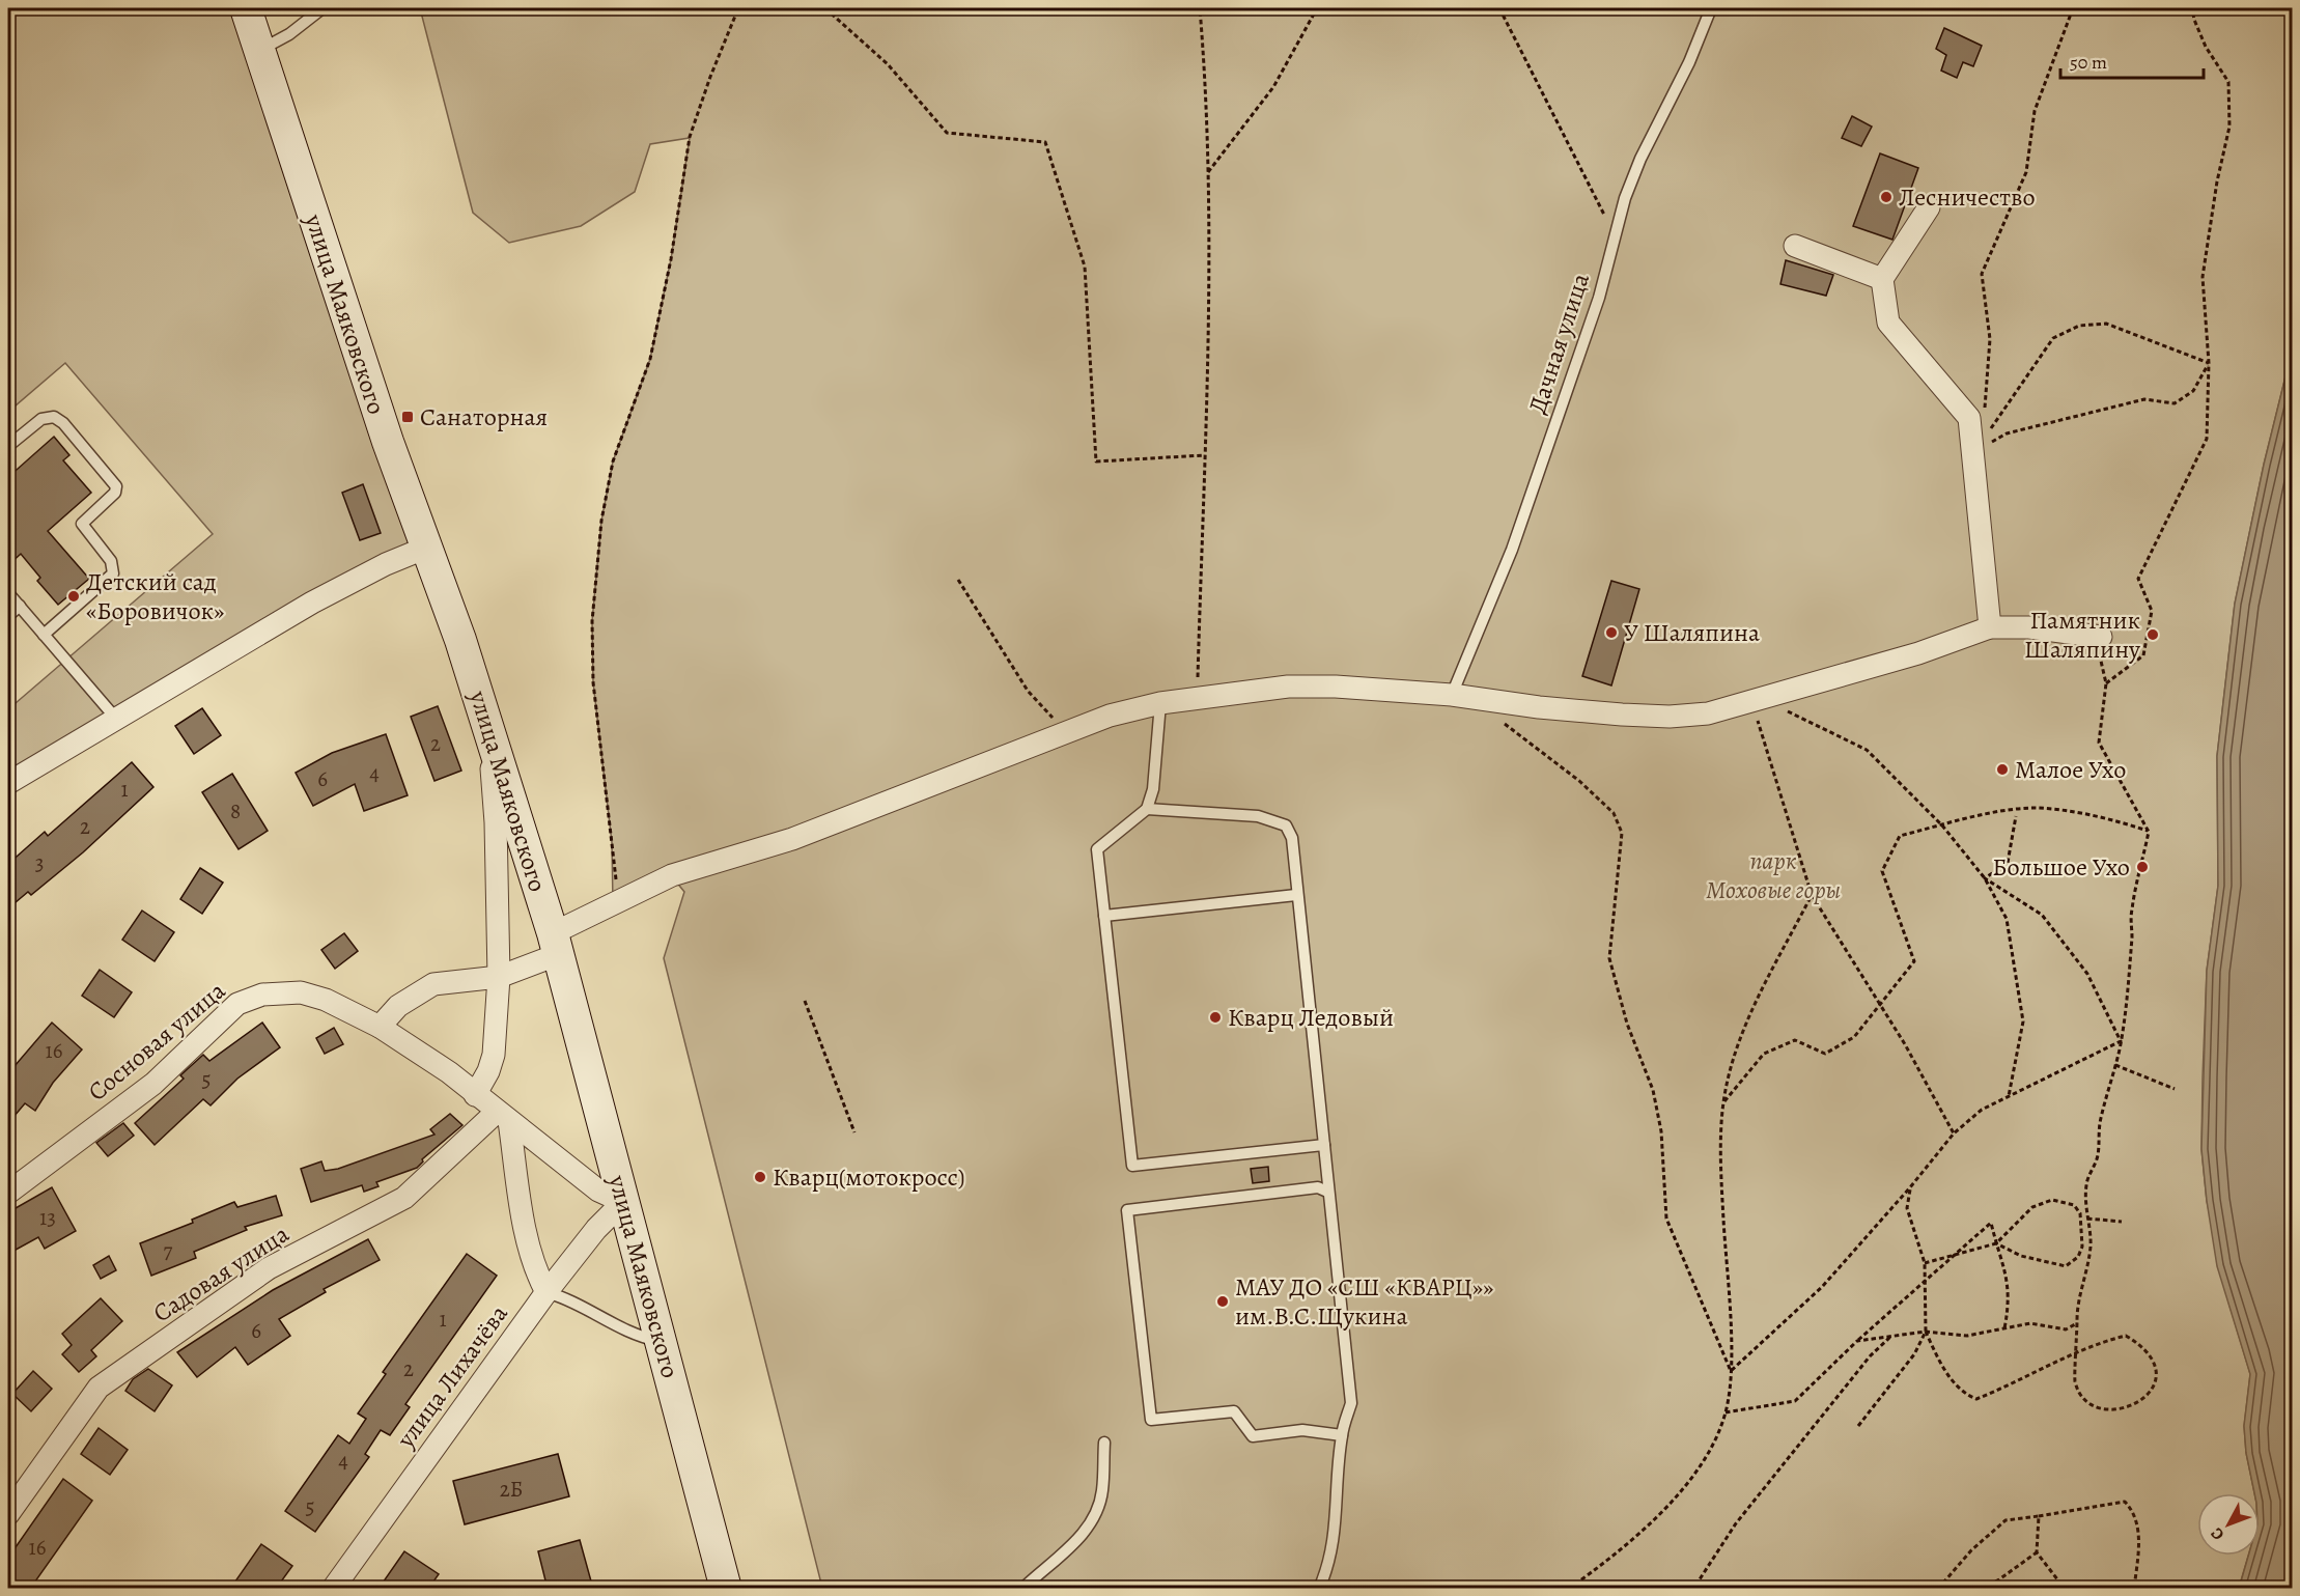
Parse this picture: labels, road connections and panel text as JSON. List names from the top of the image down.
{
  "streets": {
    "main road": ["улица Маяковского"],
    "street": ["Сосновая улица", "Садовая улица", "улица Лихачёва"],
    "lane": ["Дачная улица"]
  },
  "crossings": [
    ["улица Маяковского", "Сосновая улица"],
    ["улица Маяковского", "улица Лихачёва"],
    ["Сосновая улица", "Садовая улица"],
    ["Сосновая улица", "улица Лихачёва"]
  ],
  "parks": ["парк Моховые горы"],
  "places": {
    "other": [
      "Лесничество",
      "Детский сад «Боровичок»",
      "У Шаляпина",
      "Памятник Шаляпину",
      "Малое Ухо",
      "Большое Ухо",
      "Кварц Ледовый",
      "Кварц(мотокросс)",
      "МАУ ДО «СШ «КВАРЦ»» им.В.С.Щукина"
    ],
    "transit": ["Санаторная"]
  },
  "house_numbers": [
    "2",
    "4",
    "6",
    "1",
    "8",
    "2",
    "3",
    "16",
    "5",
    "13",
    "7",
    "1",
    "6",
    "2",
    "4",
    "2Б",
    "5",
    "16"
  ],
  "scale_bar": "50 m",
  "north": "bottom left"
}
